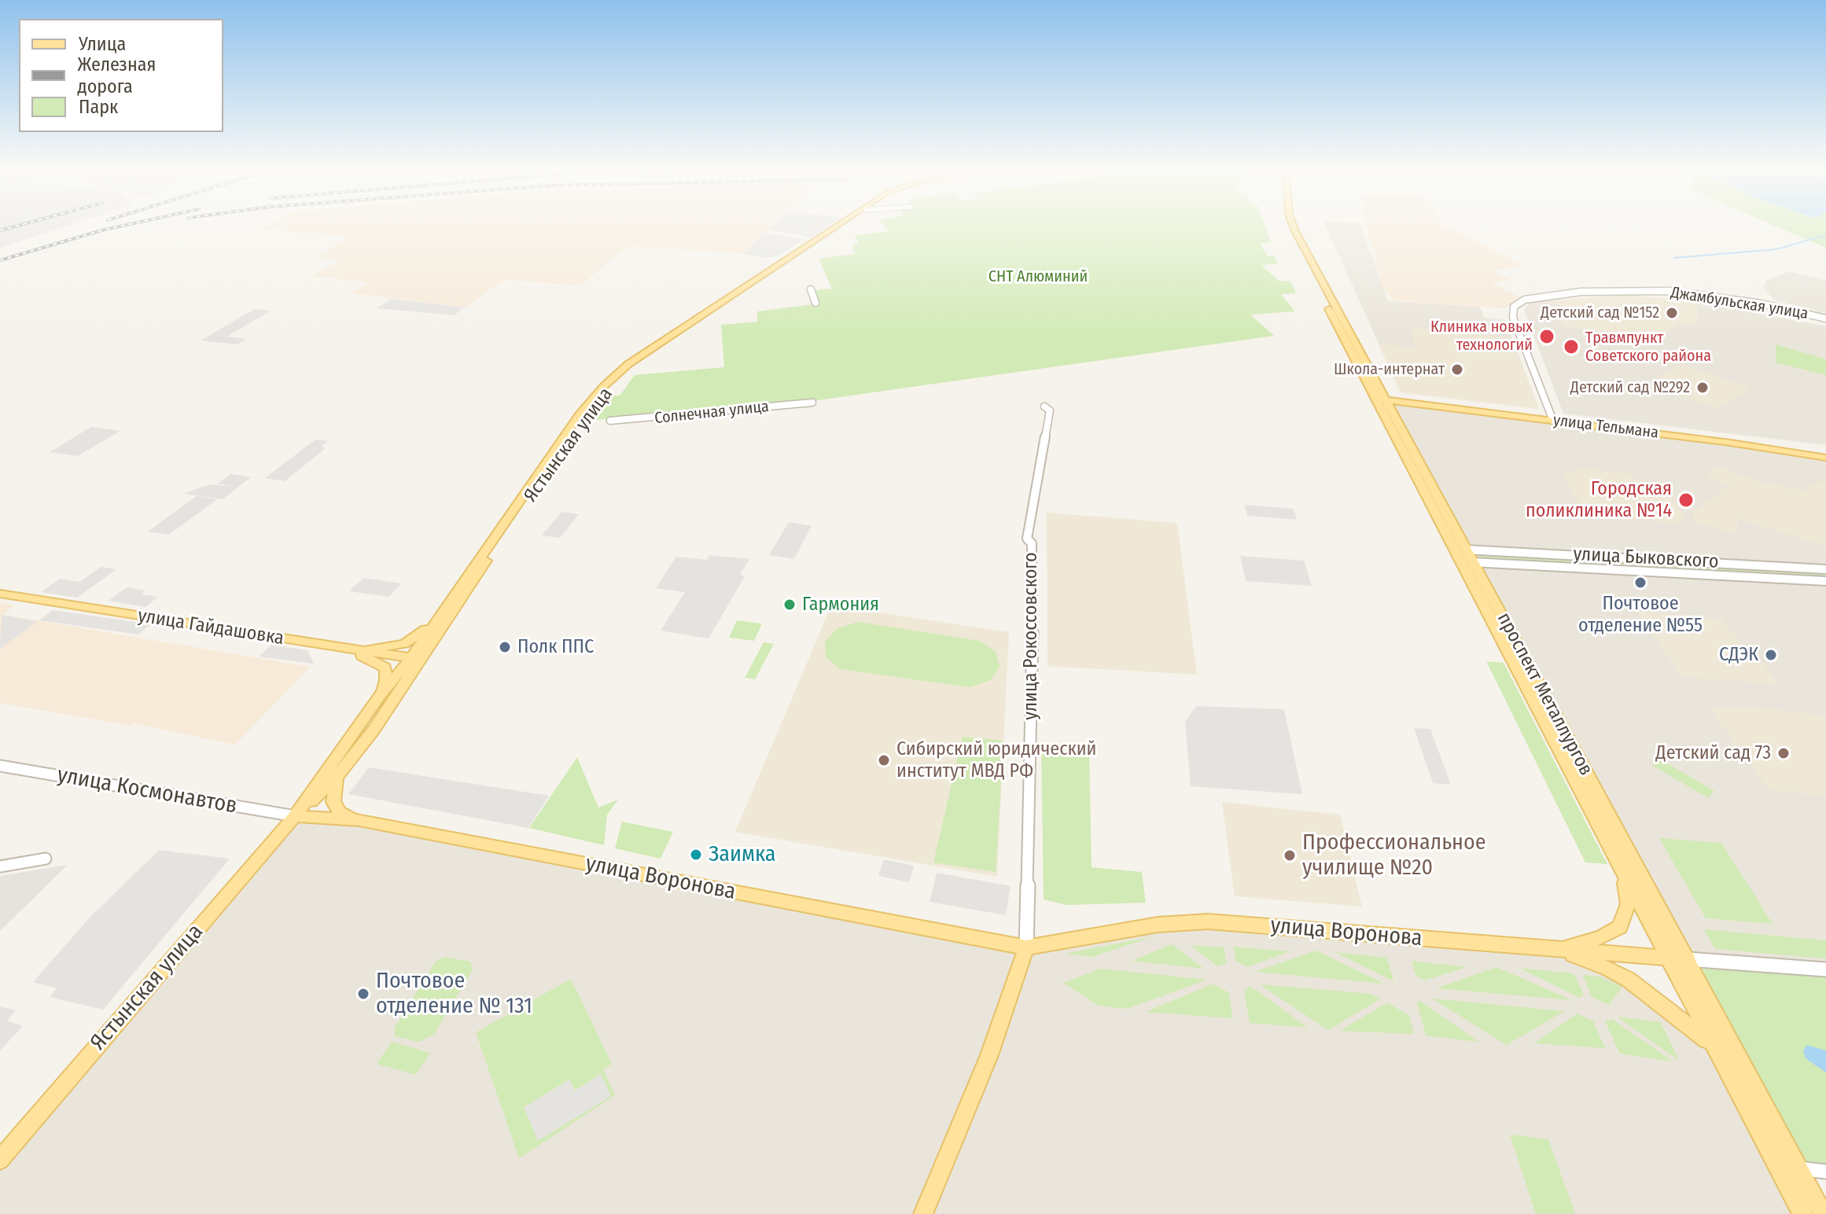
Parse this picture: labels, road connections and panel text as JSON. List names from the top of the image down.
{
  "streets": {
    "main road": [
      "улица Тельмана",
      "Ястынская улица",
      "улица Гайдашовка",
      "проспект Металлургов",
      "улица Воронова"
    ],
    "street": [
      "Джамбульская улица",
      "Солнечная улица",
      "улица Быковского",
      "улица Рокоссовского",
      "улица Космонавтов"
    ]
  },
  "crossings": [
    ["Джамбульская улица", "улица Тельмана"],
    ["улица Тельмана", "проспект Металлургов"],
    ["Ястынская улица", "улица Гайдашовка"],
    ["Ястынская улица", "улица Космонавтов"],
    ["Ястынская улица", "улица Воронова"],
    ["улица Быковского", "проспект Металлургов"],
    ["улица Рокоссовского", "улица Воронова"],
    ["проспект Металлургов", "улица Воронова"],
    ["улица Космонавтов", "улица Воронова"]
  ],
  "parks": ["СНТ Алюминий"],
  "places": [
    "Детский сад №152",
    "Клиника новых технологий",
    "Травмпункт Советского района",
    "Школа-интернат",
    "Детский сад №292",
    "Городская поликлиника №14",
    "Почтовое отделение №55",
    "Гармония",
    "Полк ППС",
    "СДЭК",
    "Детский сад 73",
    "Сибирский юридический институт МВД РФ",
    "Заимка",
    "Профессиональное училище №20",
    "Почтовое отделение № 131"
  ],
  "legend": ["Улица", "Железная дорога", "Парк"]
}
